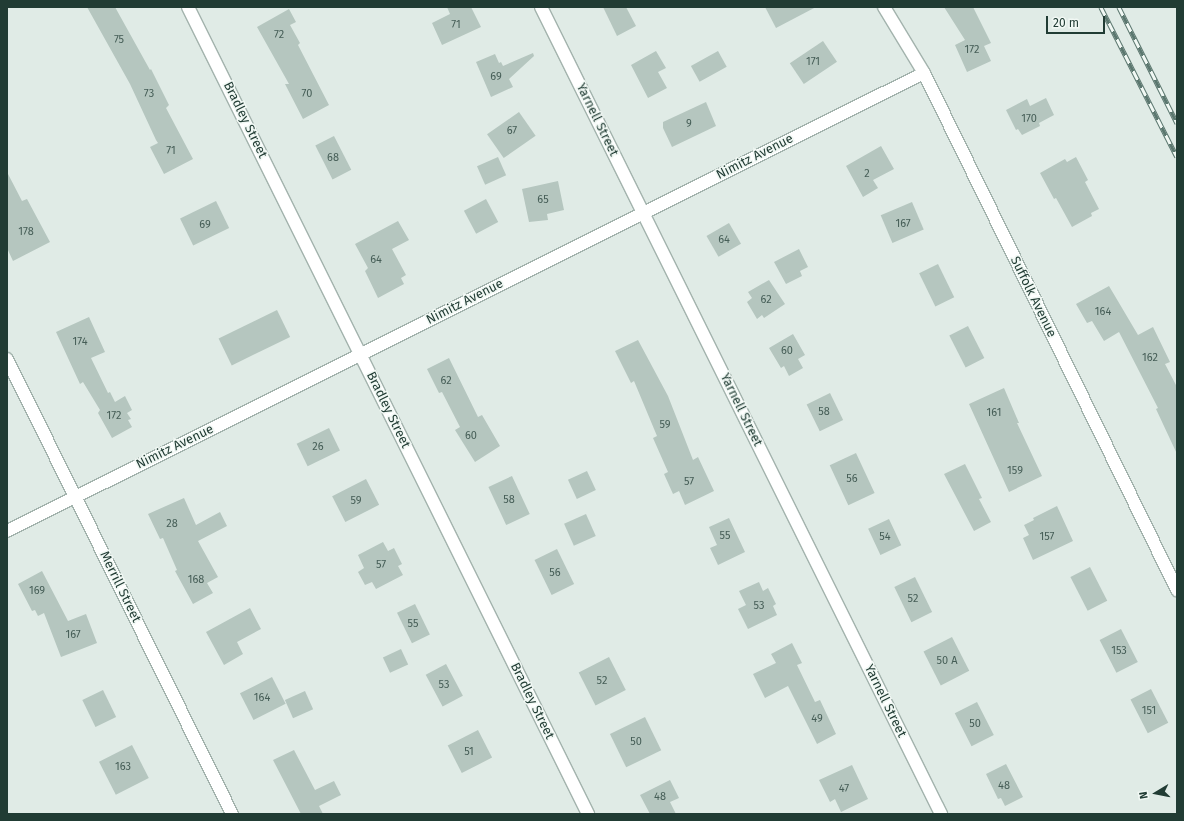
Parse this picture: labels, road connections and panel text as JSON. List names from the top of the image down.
{
  "streets": {
    "street": [
      "Bradley Street",
      "Yarnell Street",
      "Nimitz Avenue",
      "Suffolk Avenue",
      "Merrill Street"
    ]
  },
  "crossings": [
    ["Bradley Street", "Nimitz Avenue"],
    ["Yarnell Street", "Nimitz Avenue"],
    ["Nimitz Avenue", "Suffolk Avenue"],
    ["Nimitz Avenue", "Merrill Street"]
  ],
  "house_numbers": [
    "71",
    "72",
    "75",
    "172",
    "171",
    "69",
    "73",
    "70",
    "170",
    "9",
    "67",
    "71",
    "68",
    "2",
    "65",
    "167",
    "69",
    "178",
    "64",
    "64",
    "62",
    "164",
    "174",
    "60",
    "162",
    "62",
    "58",
    "161",
    "172",
    "59",
    "60",
    "26",
    "159",
    "56",
    "57",
    "58",
    "59",
    "28",
    "55",
    "54",
    "157",
    "57",
    "56",
    "168",
    "169",
    "52",
    "53",
    "55",
    "167",
    "153",
    "50 A",
    "52",
    "53",
    "164",
    "151",
    "49",
    "50",
    "50",
    "51",
    "163",
    "48",
    "47",
    "48"
  ],
  "scale_bar": "20 m",
  "north": "left"
}
